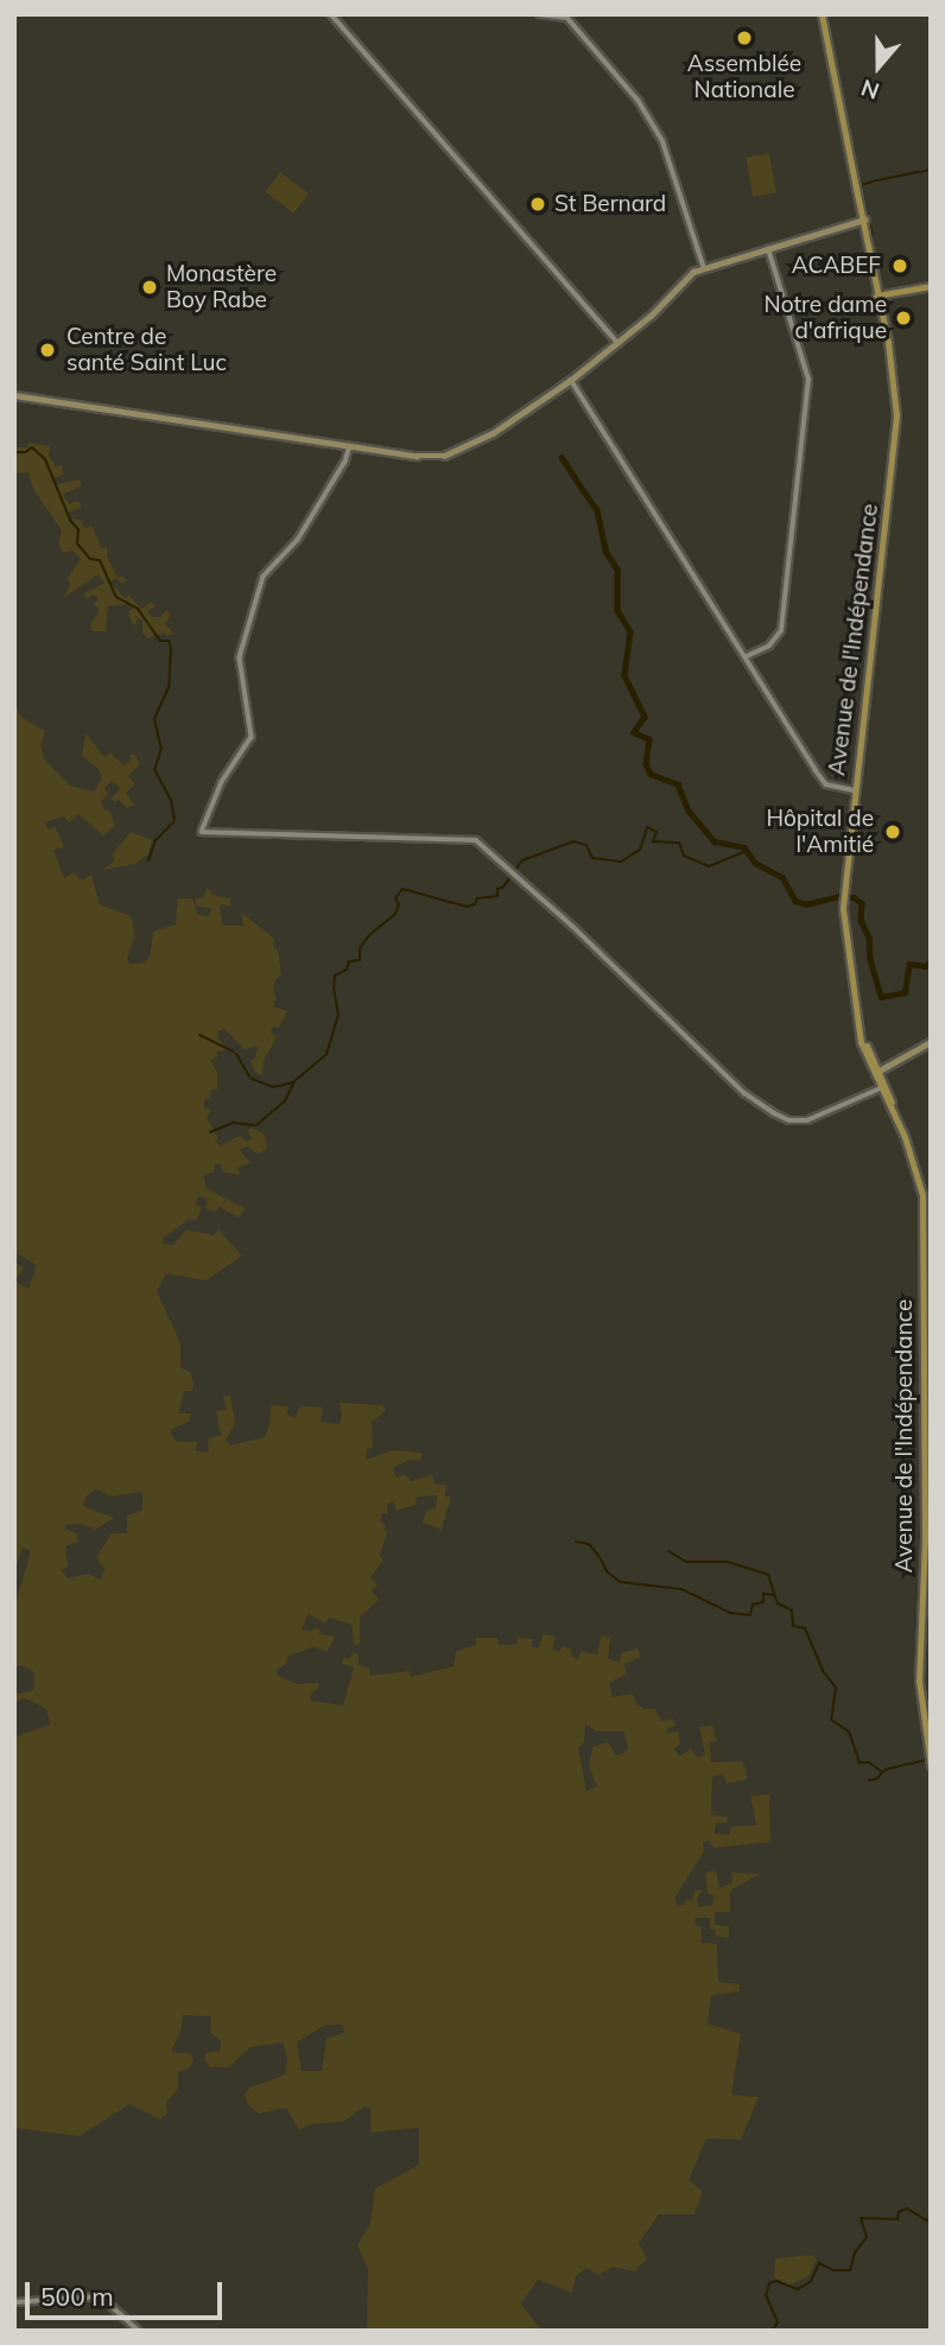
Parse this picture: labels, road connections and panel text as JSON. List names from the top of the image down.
{
  "streets": {
    "main road": ["Avenue de l'Indépendance"]
  },
  "places": [
    "Assemblée Nationale",
    "St Bernard",
    "ACABEF",
    "Monastère Boy Rabe",
    "Notre dame d'afrique",
    "Centre de santé Saint Luc",
    "Hôpital de l'Amitié"
  ],
  "scale_bar": "500 m",
  "north": "bottom"
}
